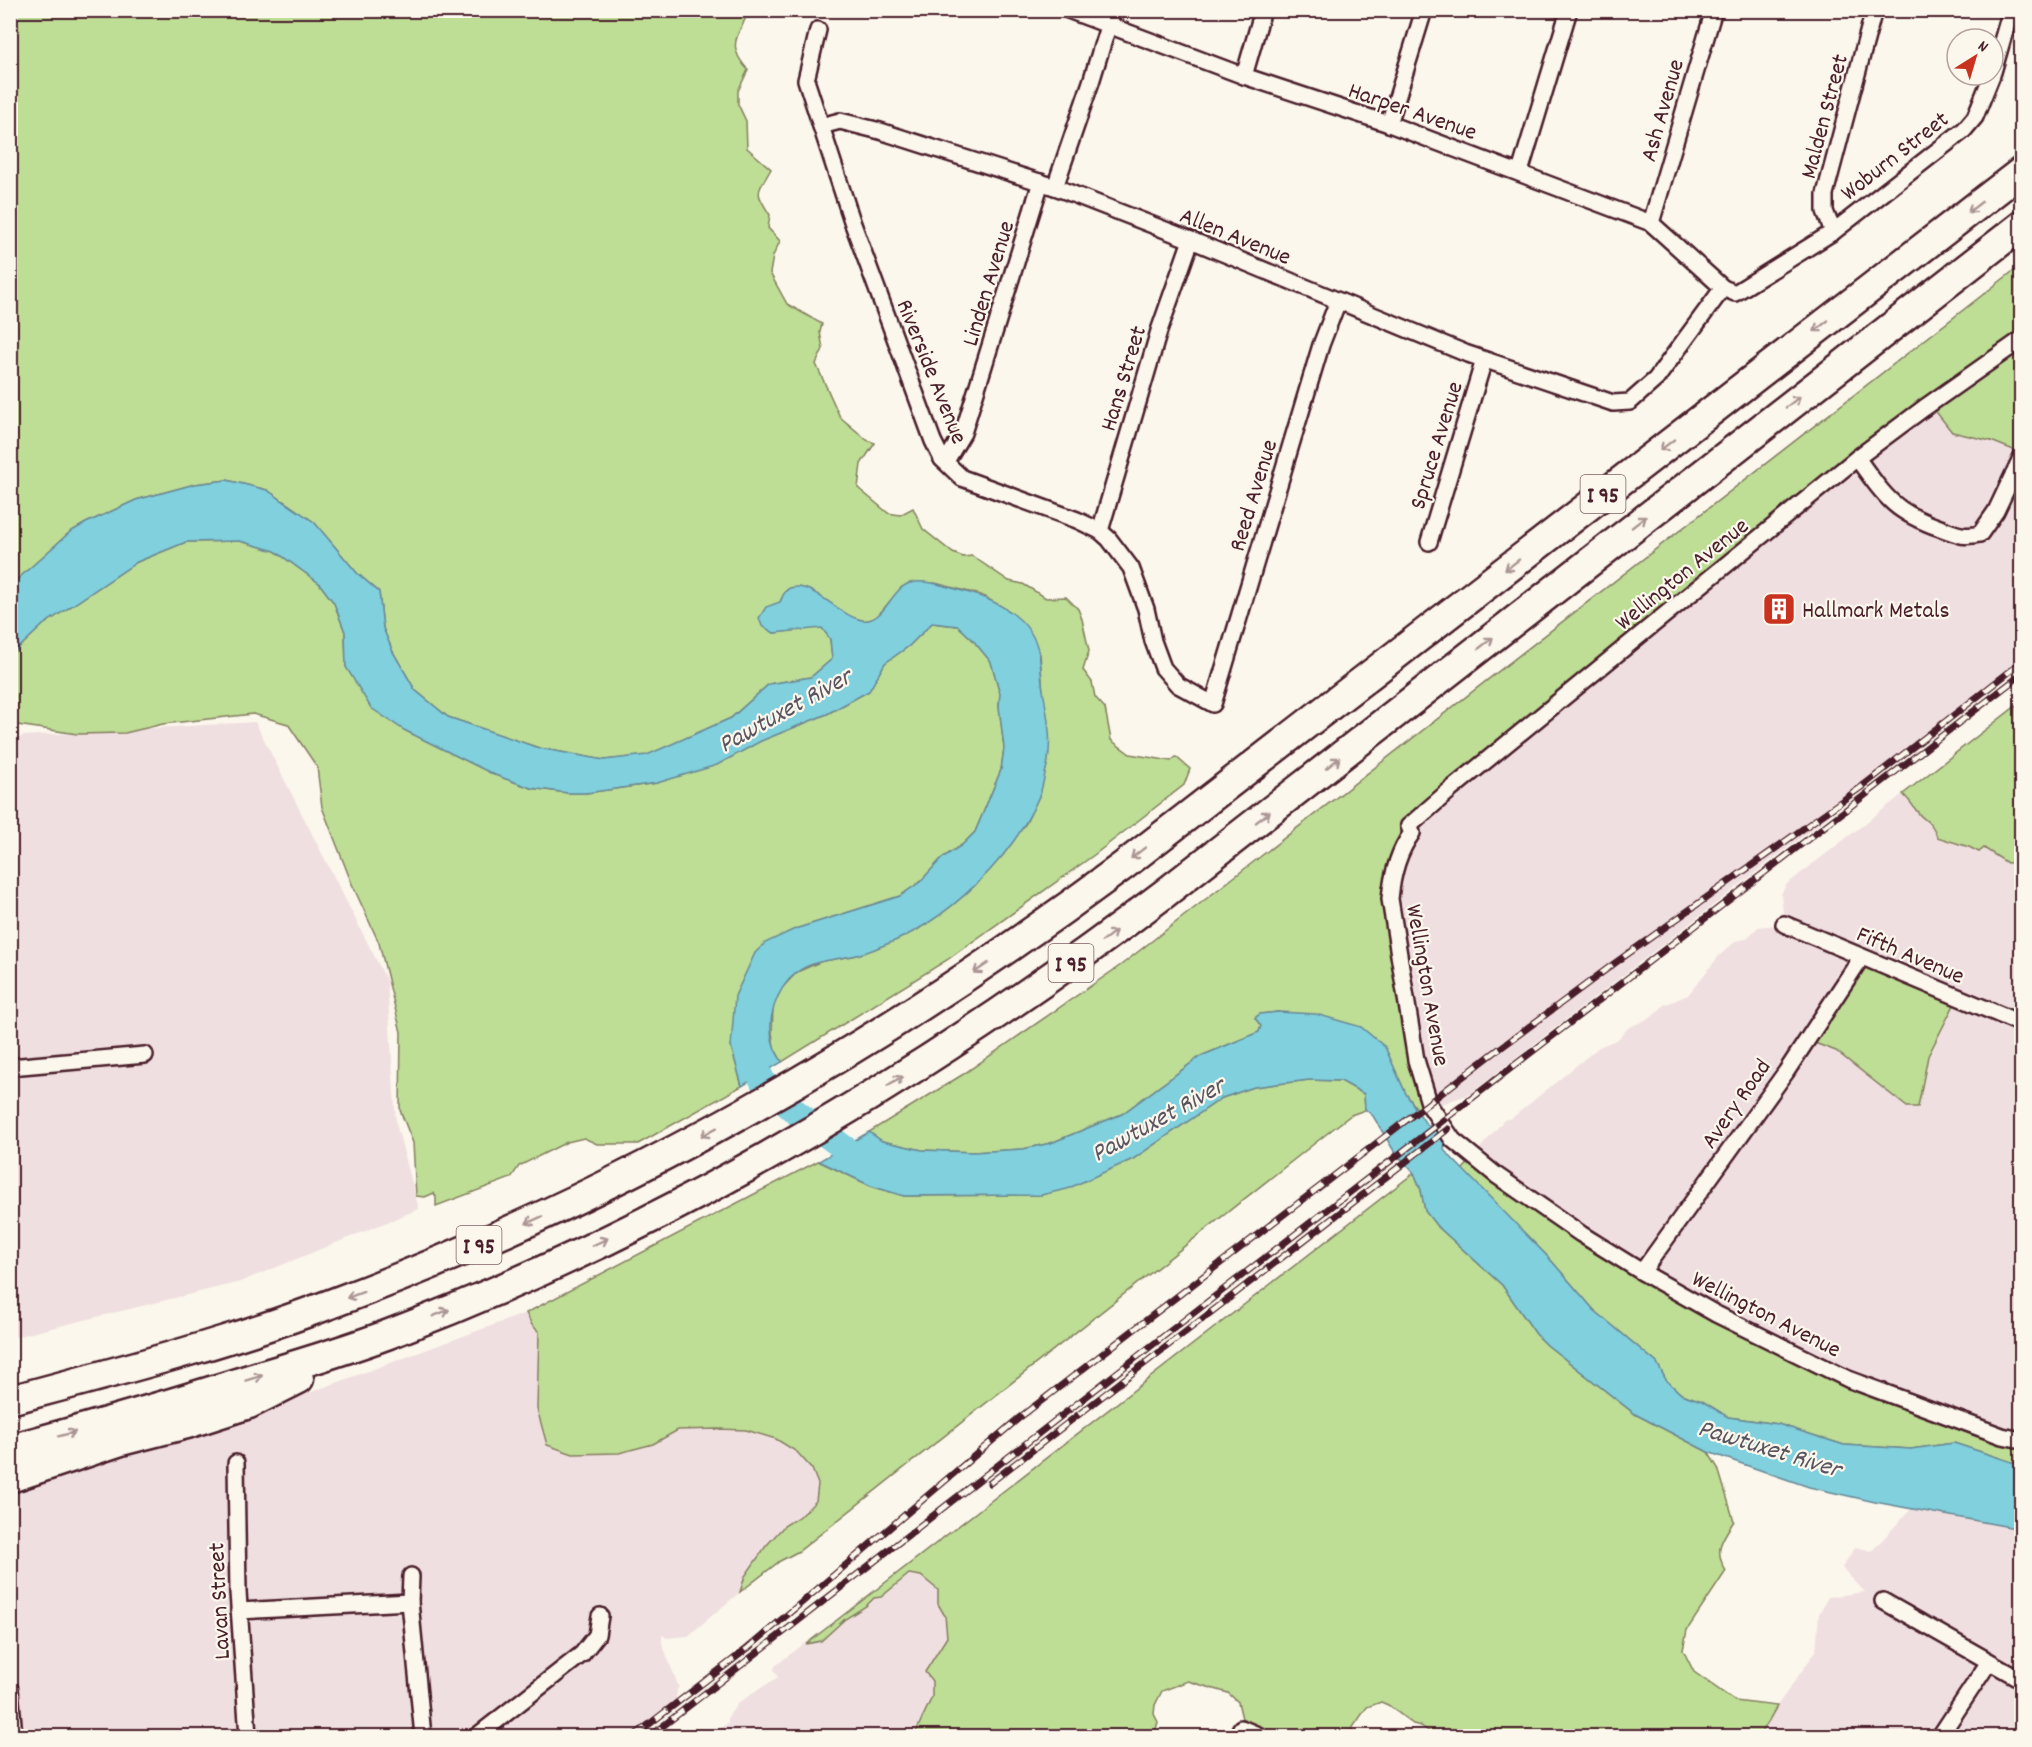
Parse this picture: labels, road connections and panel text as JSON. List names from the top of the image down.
{
  "streets": {
    "highway": ["I 95"],
    "street": [
      "Harper Avenue",
      "Ash Avenue",
      "Malden Street",
      "Woburn Street",
      "Allen Avenue",
      "Linden Avenue",
      "Riverside Avenue",
      "Hans Street",
      "Spruce Avenue",
      "Reed Avenue",
      "Wellington Avenue",
      "Fifth Avenue",
      "Avery Road",
      "Lavan Street"
    ]
  },
  "crossings": [
    ["Harper Avenue", "Ash Avenue"],
    ["Harper Avenue", "Allen Avenue"],
    ["Harper Avenue", "Linden Avenue"],
    ["Malden Street", "Woburn Street"],
    ["Allen Avenue", "Linden Avenue"],
    ["Allen Avenue", "Riverside Avenue"],
    ["Allen Avenue", "Hans Street"],
    ["Allen Avenue", "Spruce Avenue"],
    ["Allen Avenue", "Reed Avenue"],
    ["Linden Avenue", "Riverside Avenue"],
    ["Riverside Avenue", "Hans Street"],
    ["Riverside Avenue", "Reed Avenue"],
    ["Wellington Avenue", "Avery Road"],
    ["Fifth Avenue", "Avery Road"]
  ],
  "water": ["Pawtuxet River"],
  "places": {
    "building": ["Hallmark Metals"]
  },
  "north": "top right"
}
